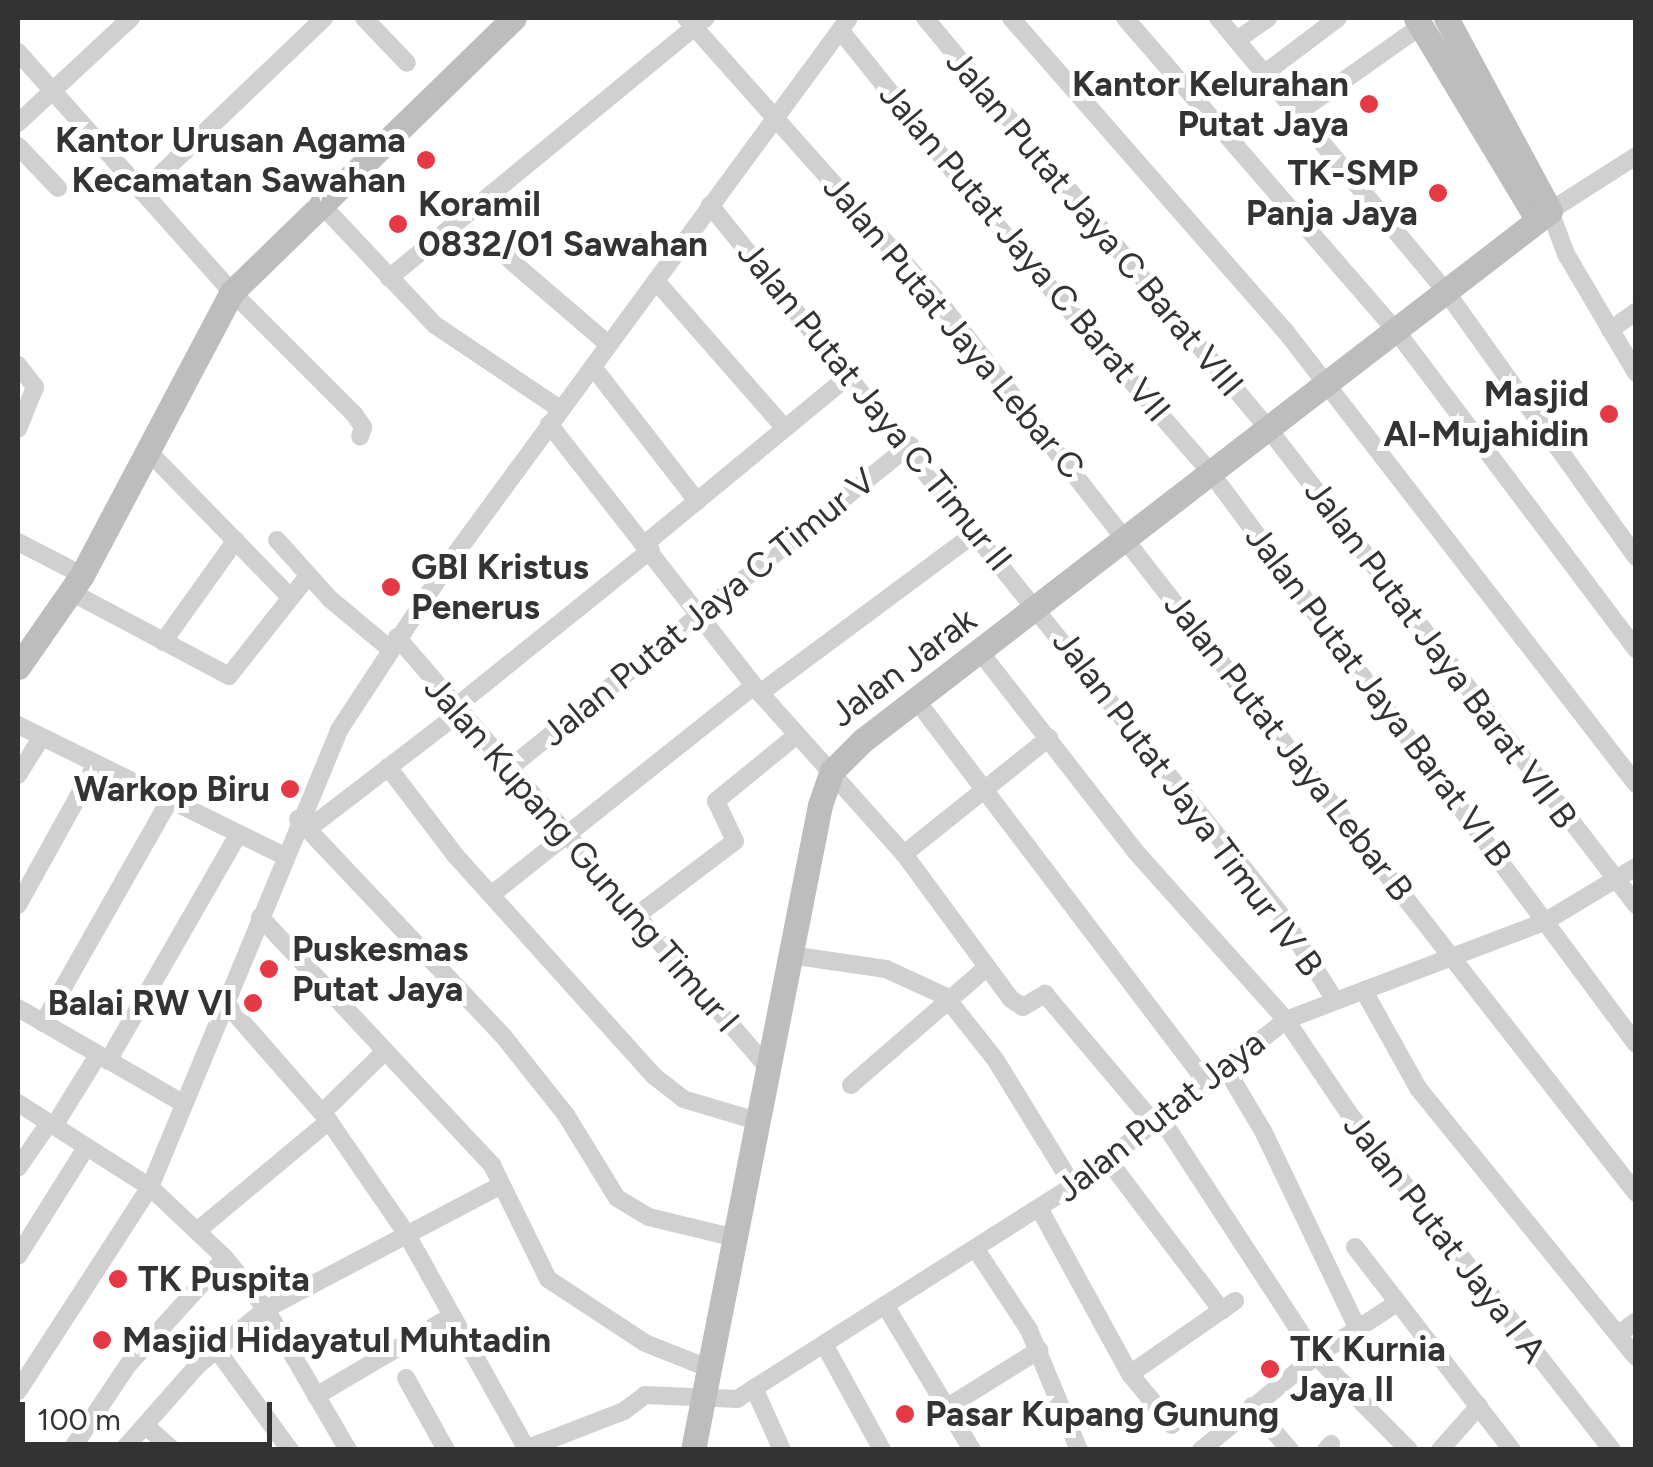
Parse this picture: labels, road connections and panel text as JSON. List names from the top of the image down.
{
  "streets": {
    "street": [
      "Jalan Putat Jaya C Barat VIII",
      "Jalan Putat Jaya C Barat VII",
      "Jalan Putat Jaya Lebar C",
      "Jalan Putat Jaya C Timur II",
      "Jalan Putat Jaya C Timur V",
      "Jalan Putat Jaya Barat VII B",
      "Jalan Jarak",
      "Jalan Putat Jaya Barat VI B",
      "Jalan Putat Jaya Lebar B",
      "Jalan Putat Jaya Timur IV B",
      "Jalan Kupang Gunung Timur I",
      "Jalan Putat Jaya",
      "Jalan Putat Jaya I A"
    ]
  },
  "crossings": [
    ["Jalan Putat Jaya C Barat VIII", "Jalan Putat Jaya Barat VII B"],
    ["Jalan Putat Jaya C Barat VIII", "Jalan Jarak"],
    ["Jalan Putat Jaya C Barat VII", "Jalan Jarak"],
    ["Jalan Putat Jaya C Barat VII", "Jalan Putat Jaya Barat VI B"],
    ["Jalan Putat Jaya Lebar C", "Jalan Jarak"],
    ["Jalan Putat Jaya Lebar C", "Jalan Putat Jaya Lebar B"],
    ["Jalan Putat Jaya C Timur II", "Jalan Putat Jaya C Timur V"],
    ["Jalan Putat Jaya C Timur II", "Jalan Jarak"],
    ["Jalan Putat Jaya C Timur II", "Jalan Putat Jaya Timur IV B"],
    ["Jalan Putat Jaya C Timur V", "Jalan Kupang Gunung Timur I"],
    ["Jalan Putat Jaya Barat VII B", "Jalan Jarak"],
    ["Jalan Putat Jaya Barat VII B", "Jalan Putat Jaya"],
    ["Jalan Jarak", "Jalan Putat Jaya Barat VI B"],
    ["Jalan Jarak", "Jalan Putat Jaya Lebar B"],
    ["Jalan Jarak", "Jalan Putat Jaya Timur IV B"],
    ["Jalan Jarak", "Jalan Kupang Gunung Timur I"],
    ["Jalan Jarak", "Jalan Putat Jaya"],
    ["Jalan Jarak", "Jalan Putat Jaya I A"],
    ["Jalan Putat Jaya Barat VI B", "Jalan Putat Jaya"],
    ["Jalan Putat Jaya Lebar B", "Jalan Putat Jaya"],
    ["Jalan Putat Jaya Timur IV B", "Jalan Putat Jaya"],
    ["Jalan Putat Jaya", "Jalan Putat Jaya I A"]
  ],
  "places": [
    "Kantor Kelurahan Putat Jaya",
    "Kantor Urusan Agama Kecamatan Sawahan",
    "TK-SMP Panja Jaya",
    "Koramil 0832/01 Sawahan",
    "Masjid Al-Mujahidin",
    "GBI Kristus Penerus",
    "Warkop Biru",
    "Puskesmas Putat Jaya",
    "Balai RW VI",
    "TK Puspita",
    "Masjid Hidayatul Muhtadin",
    "TK Kurnia Jaya II",
    "Pasar Kupang Gunung"
  ],
  "scale_bar": "100 m"
}
